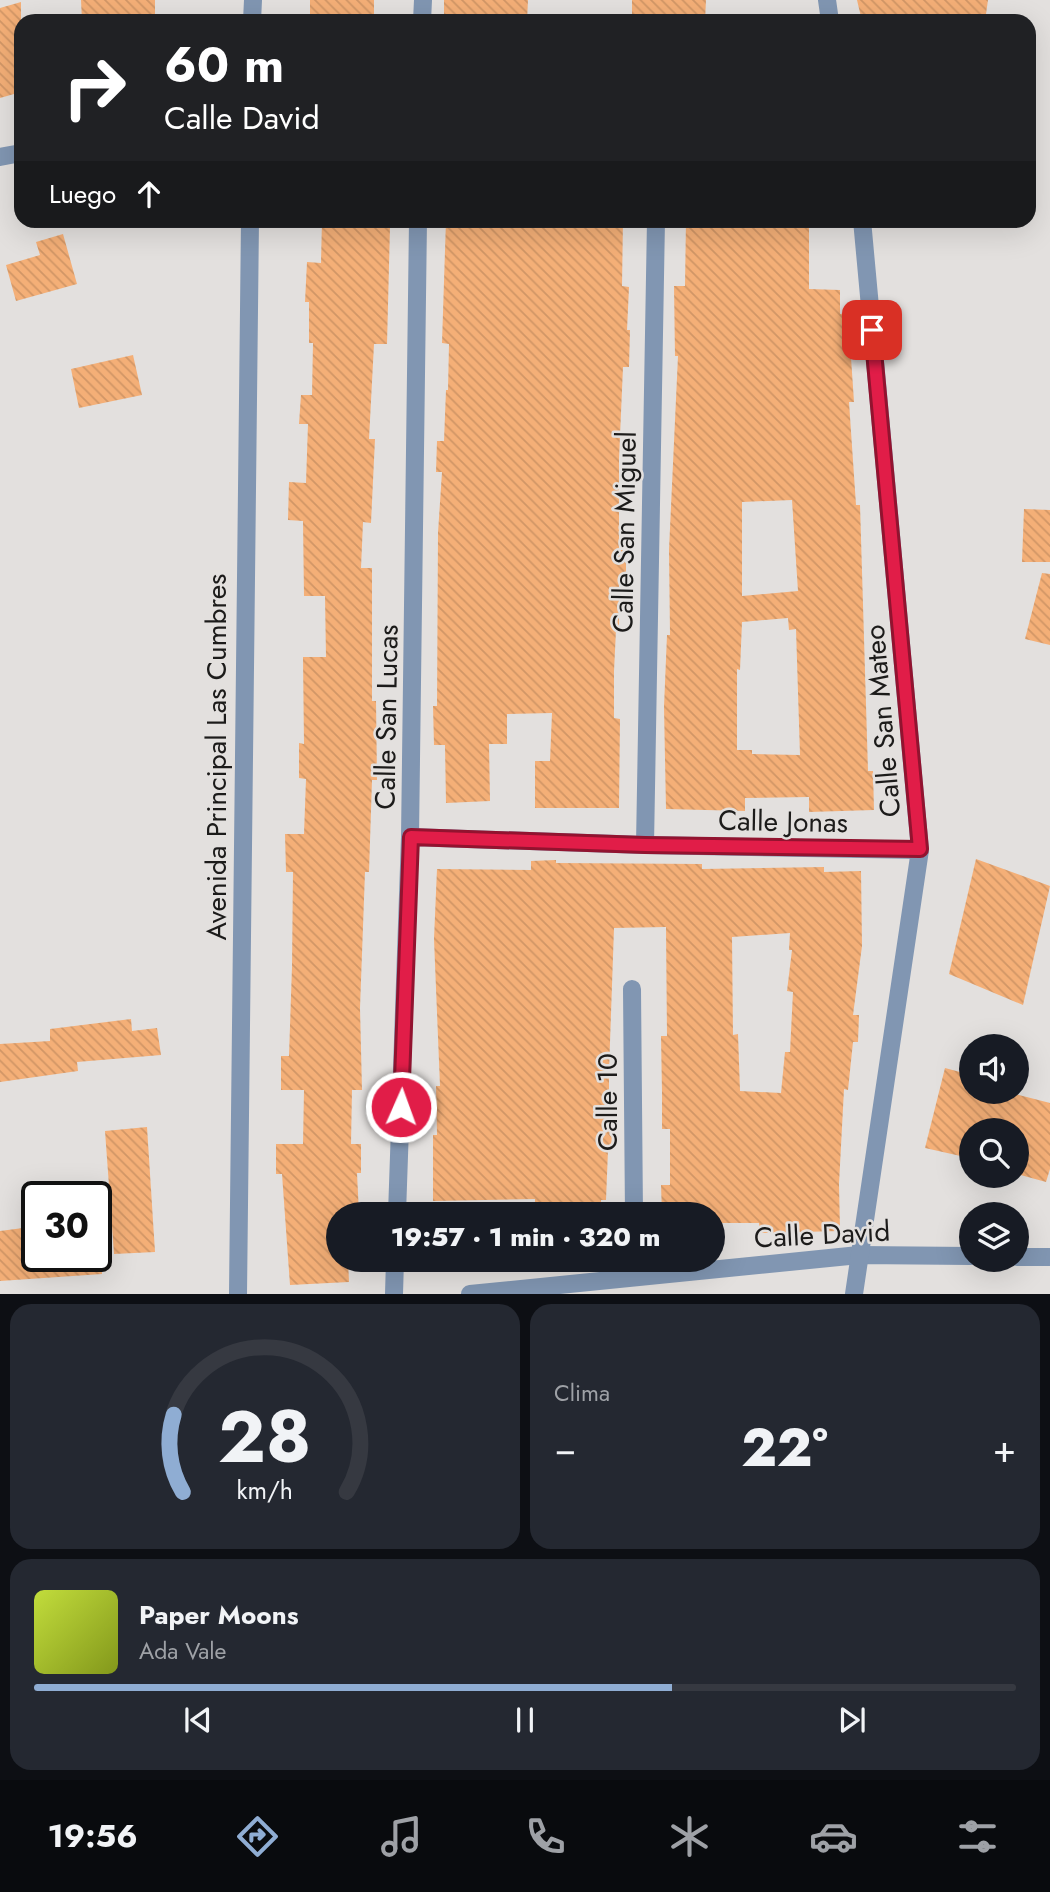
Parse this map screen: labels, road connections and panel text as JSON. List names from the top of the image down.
{
  "streets": {
    "street": [
      "Calle San Miguel",
      "Calle San Lucas",
      "Calle San Mateo",
      "Avenida Principal Las Cumbres",
      "Calle Jonas",
      "Calle 10",
      "Calle David"
    ]
  },
  "crossings": [
    ["Calle San Miguel", "Calle Jonas"],
    ["Calle San Mateo", "Calle Jonas"],
    ["Calle San Mateo", "Calle David"]
  ],
  "page": {
    "turn": ["60 m", "Calle David"],
    "then": "Luego",
    "limit": "30",
    "trip": "19:57 · 1 min · 320 m",
    "tile": "Clima",
    "heat": ["−", "22°", "+"],
    "song": ["Paper Moons", "Ada Vale"],
    "tabs": "19:56",
    "gauge": ["28", "km/h"]
  }
}
